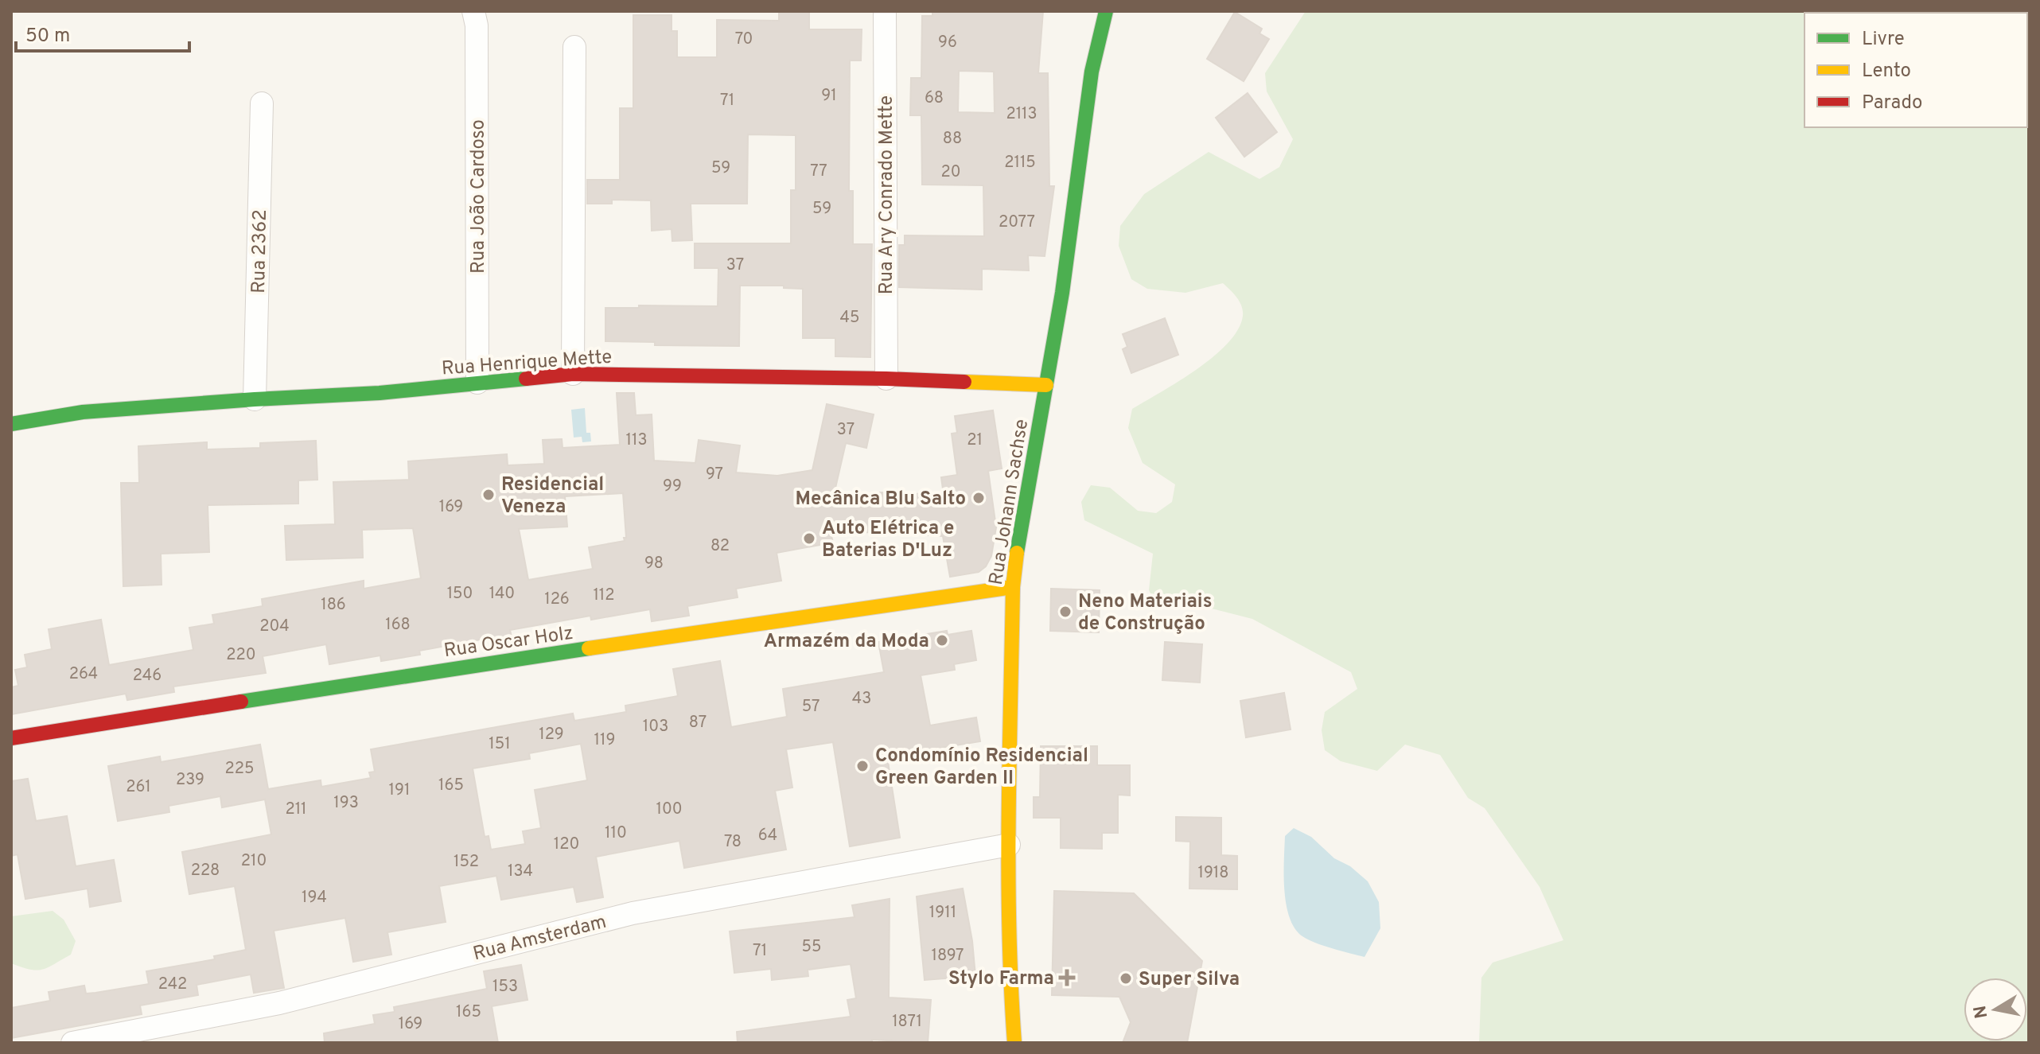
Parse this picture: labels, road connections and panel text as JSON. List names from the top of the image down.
{
  "streets": {
    "street": [
      "Rua Ary Conrado Mette",
      "Rua João Cardoso",
      "Rua 2362",
      "Rua Henrique Mette",
      "Rua Johann Sachse",
      "Rua Oscar Holz",
      "Rua Amsterdam"
    ]
  },
  "crossings": [
    ["Rua Ary Conrado Mette", "Rua Henrique Mette"],
    ["Rua João Cardoso", "Rua Henrique Mette"],
    ["Rua 2362", "Rua Henrique Mette"],
    ["Rua Henrique Mette", "Rua Johann Sachse"],
    ["Rua Johann Sachse", "Rua Oscar Holz"],
    ["Rua Johann Sachse", "Rua Amsterdam"]
  ],
  "places": {
    "other": [
      "Residencial Veneza",
      "Mecânica Blu Salto",
      "Auto Elétrica e Baterias D'Luz",
      "Neno Materiais de Construção",
      "Armazém da Moda",
      "Condomínio Residencial Green Garden II",
      "Super Silva"
    ],
    "health": ["Stylo Farma"]
  },
  "house_numbers": [
    "70",
    "96",
    "91",
    "68",
    "71",
    "2113",
    "88",
    "2115",
    "59",
    "77",
    "20",
    "59",
    "2077",
    "37",
    "45",
    "37",
    "113",
    "21",
    "97",
    "99",
    "169",
    "82",
    "98",
    "150",
    "140",
    "112",
    "126",
    "186",
    "168",
    "204",
    "220",
    "264",
    "246",
    "43",
    "57",
    "87",
    "103",
    "129",
    "119",
    "151",
    "225",
    "239",
    "165",
    "261",
    "191",
    "193",
    "211",
    "100",
    "110",
    "64",
    "78",
    "120",
    "210",
    "152",
    "228",
    "134",
    "1918",
    "194",
    "1911",
    "55",
    "71",
    "1897",
    "242",
    "153",
    "165",
    "1871",
    "169"
  ],
  "legend": ["Livre", "Lento", "Parado"],
  "scale_bar": "50 m",
  "north": "left"
}
